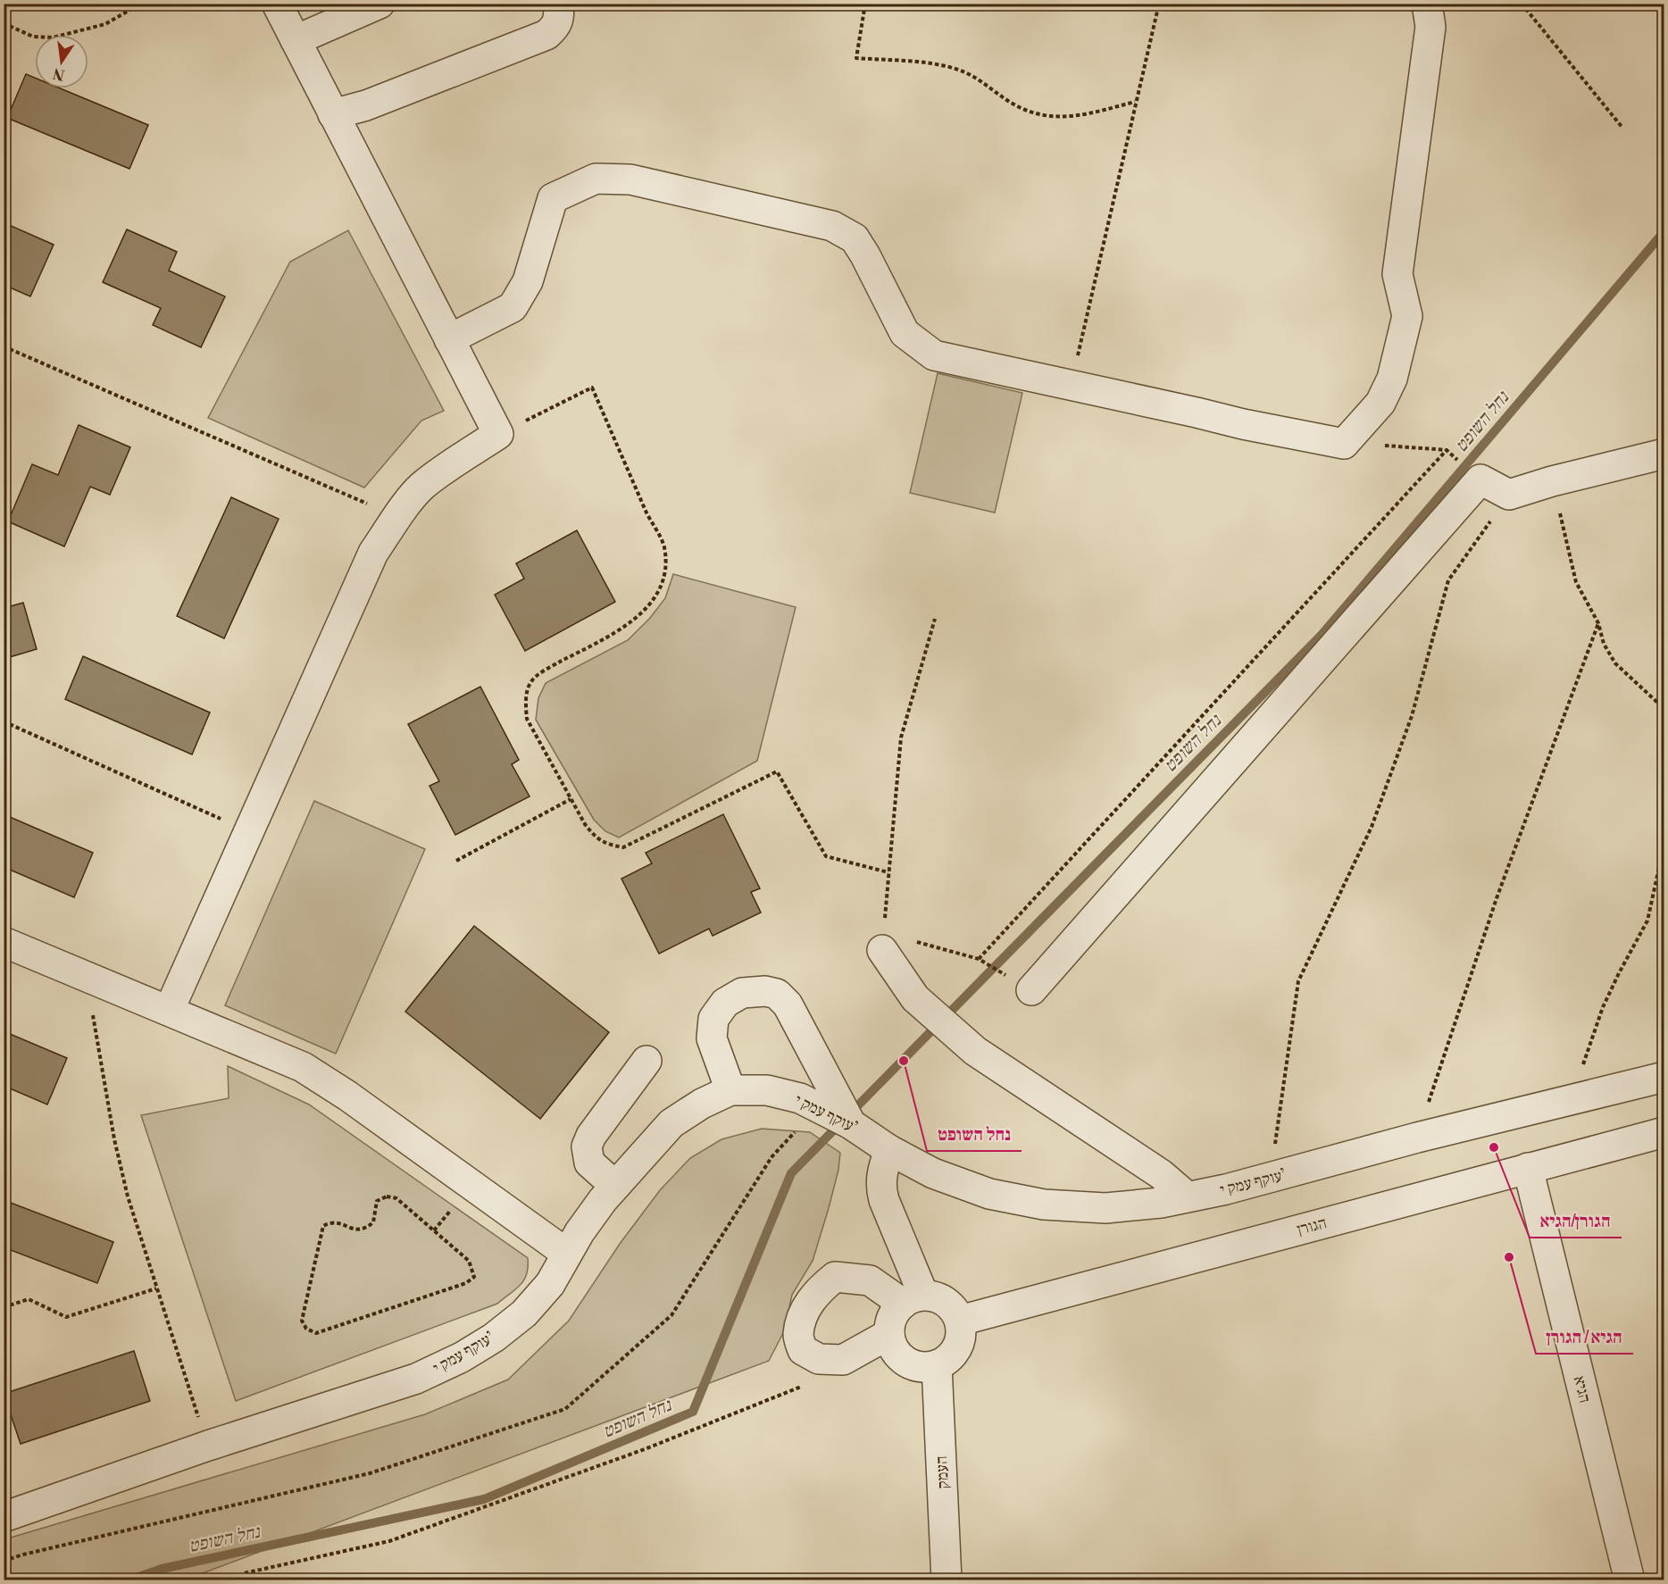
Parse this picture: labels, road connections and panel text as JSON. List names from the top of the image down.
{
  "streets": {
    "street": [
      "עוקף עמק י’",
      "הגורן",
      "הגיא",
      "העמק"
    ]
  },
  "crossings": [
    ["הגורן", "הגיא"],
    ["הגורן", "העמק"]
  ],
  "water": ["נחל השופט"],
  "places": ["נחל השופט", "הגורן/הגיא", "הגיא / הגורן"],
  "north": "bottom"
}
